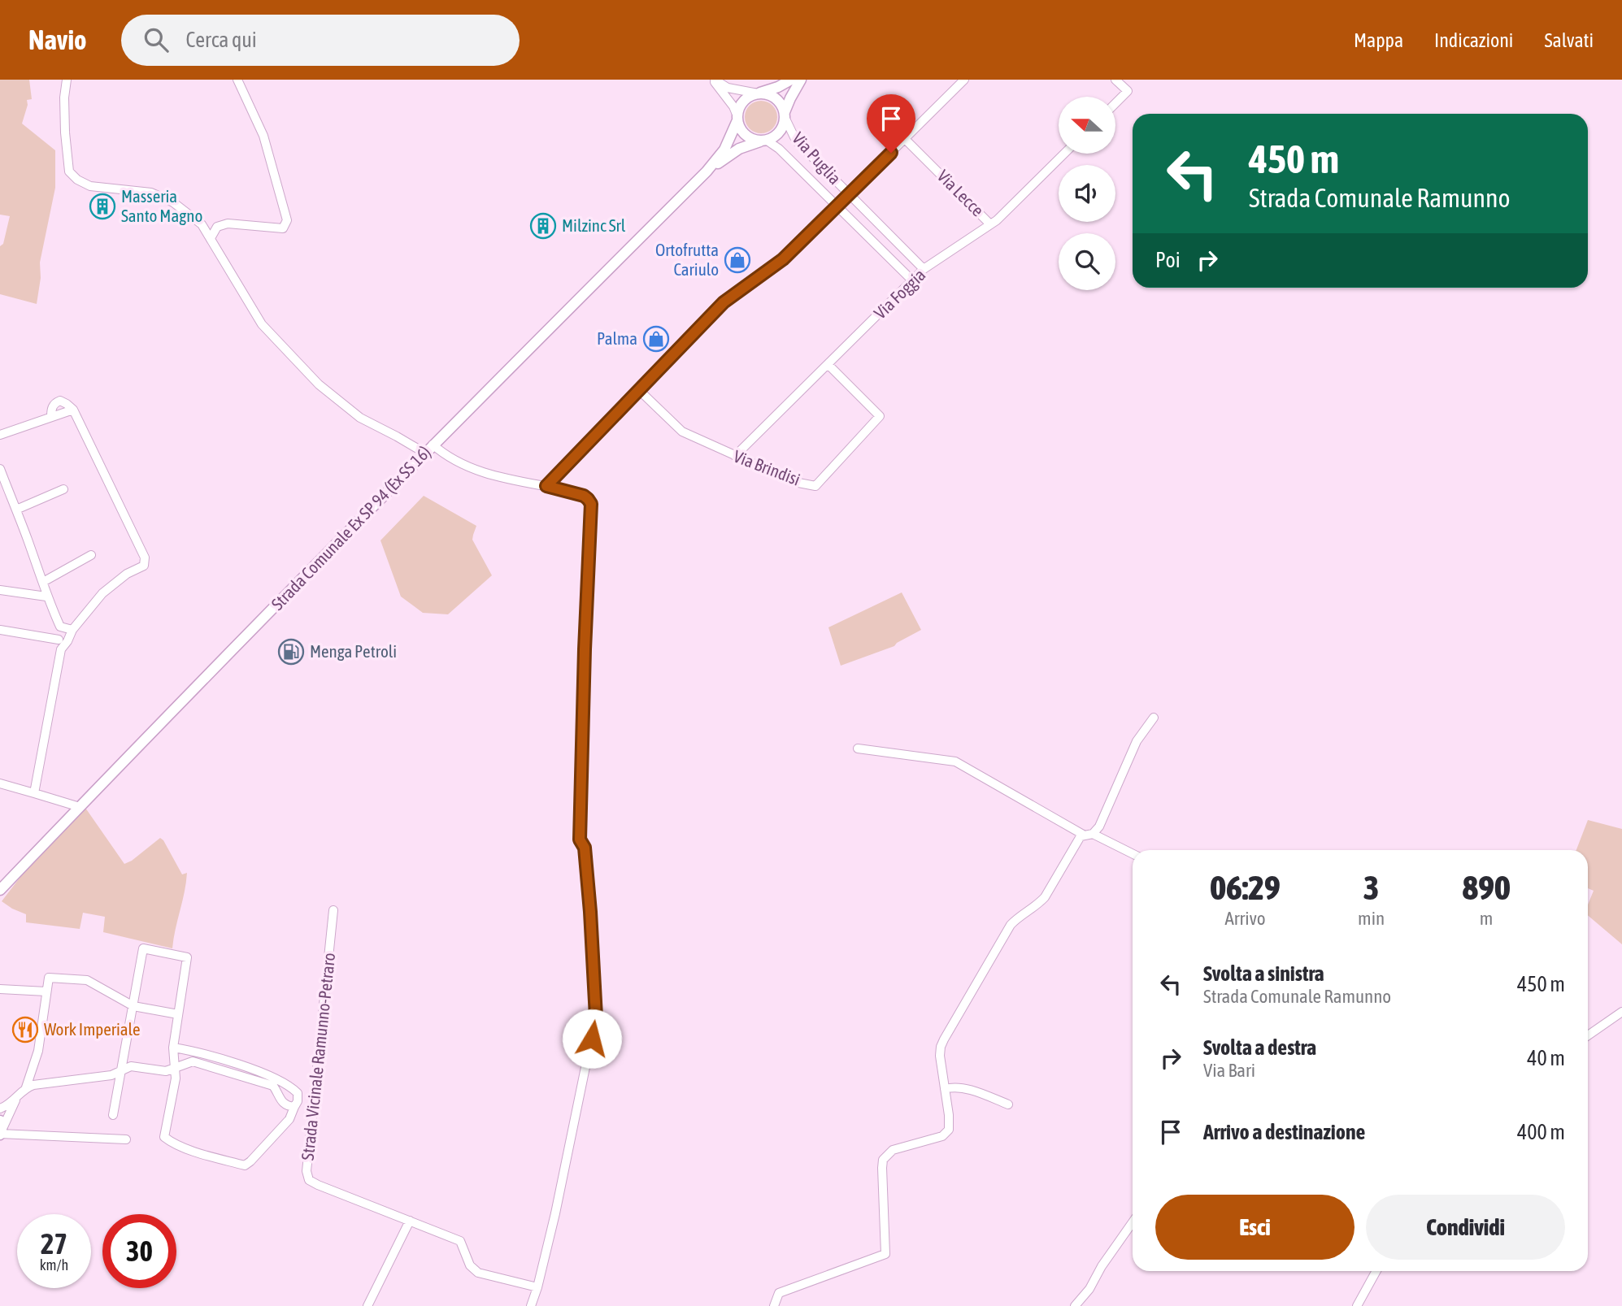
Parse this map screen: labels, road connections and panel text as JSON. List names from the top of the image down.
{
  "streets": {
    "main road": ["Strada Comunale Ex SP 94 (Ex SS 16)"],
    "street": [
      "Via Puglia",
      "Via Lecce",
      "Via Foggia",
      "Via Brindisi",
      "Strada Vicinale Ramunno-Petraro"
    ]
  },
  "crossings": [
    ["Via Puglia", "Via Foggia"],
    ["Via Puglia", "Strada Comunale Ex SP 94 (Ex SS 16)"],
    ["Via Lecce", "Via Foggia"],
    ["Via Foggia", "Via Brindisi"]
  ],
  "places": {
    "building": ["Masseria Santo Magno", "Milzinc Srl"],
    "shop": ["Ortofrutta Cariulo", "Palma"],
    "fuel station": ["Menga Petroli"],
    "restaurant": ["Work Imperiale"]
  },
  "north": "left",
  "page": {
    "header": "Navio",
    "search": "Cerca qui",
    "nav": ["Mappa", "Indicazioni", "Salvati"],
    "turn": ["450 m", "Strada Comunale Ramunno"],
    "then": "Poi",
    "eta": [
      "06:29",
      "Arrivo",
      "3",
      "min",
      "890",
      "m"
    ],
    "list": [
      {
        "name": "Svolta a sinistra",
        "note": "Strada Comunale Ramunno",
        "value": "450 m"
      },
      {
        "name": "Svolta a destra",
        "note": "Via Bari",
        "value": "40 m"
      },
      {
        "name": "Arrivo a destinazione",
        "value": "400 m"
      }
    ],
    "buttons": ["Esci", "Condividi"],
    "speed": "27 km/h",
    "limit": "30"
  }
}
